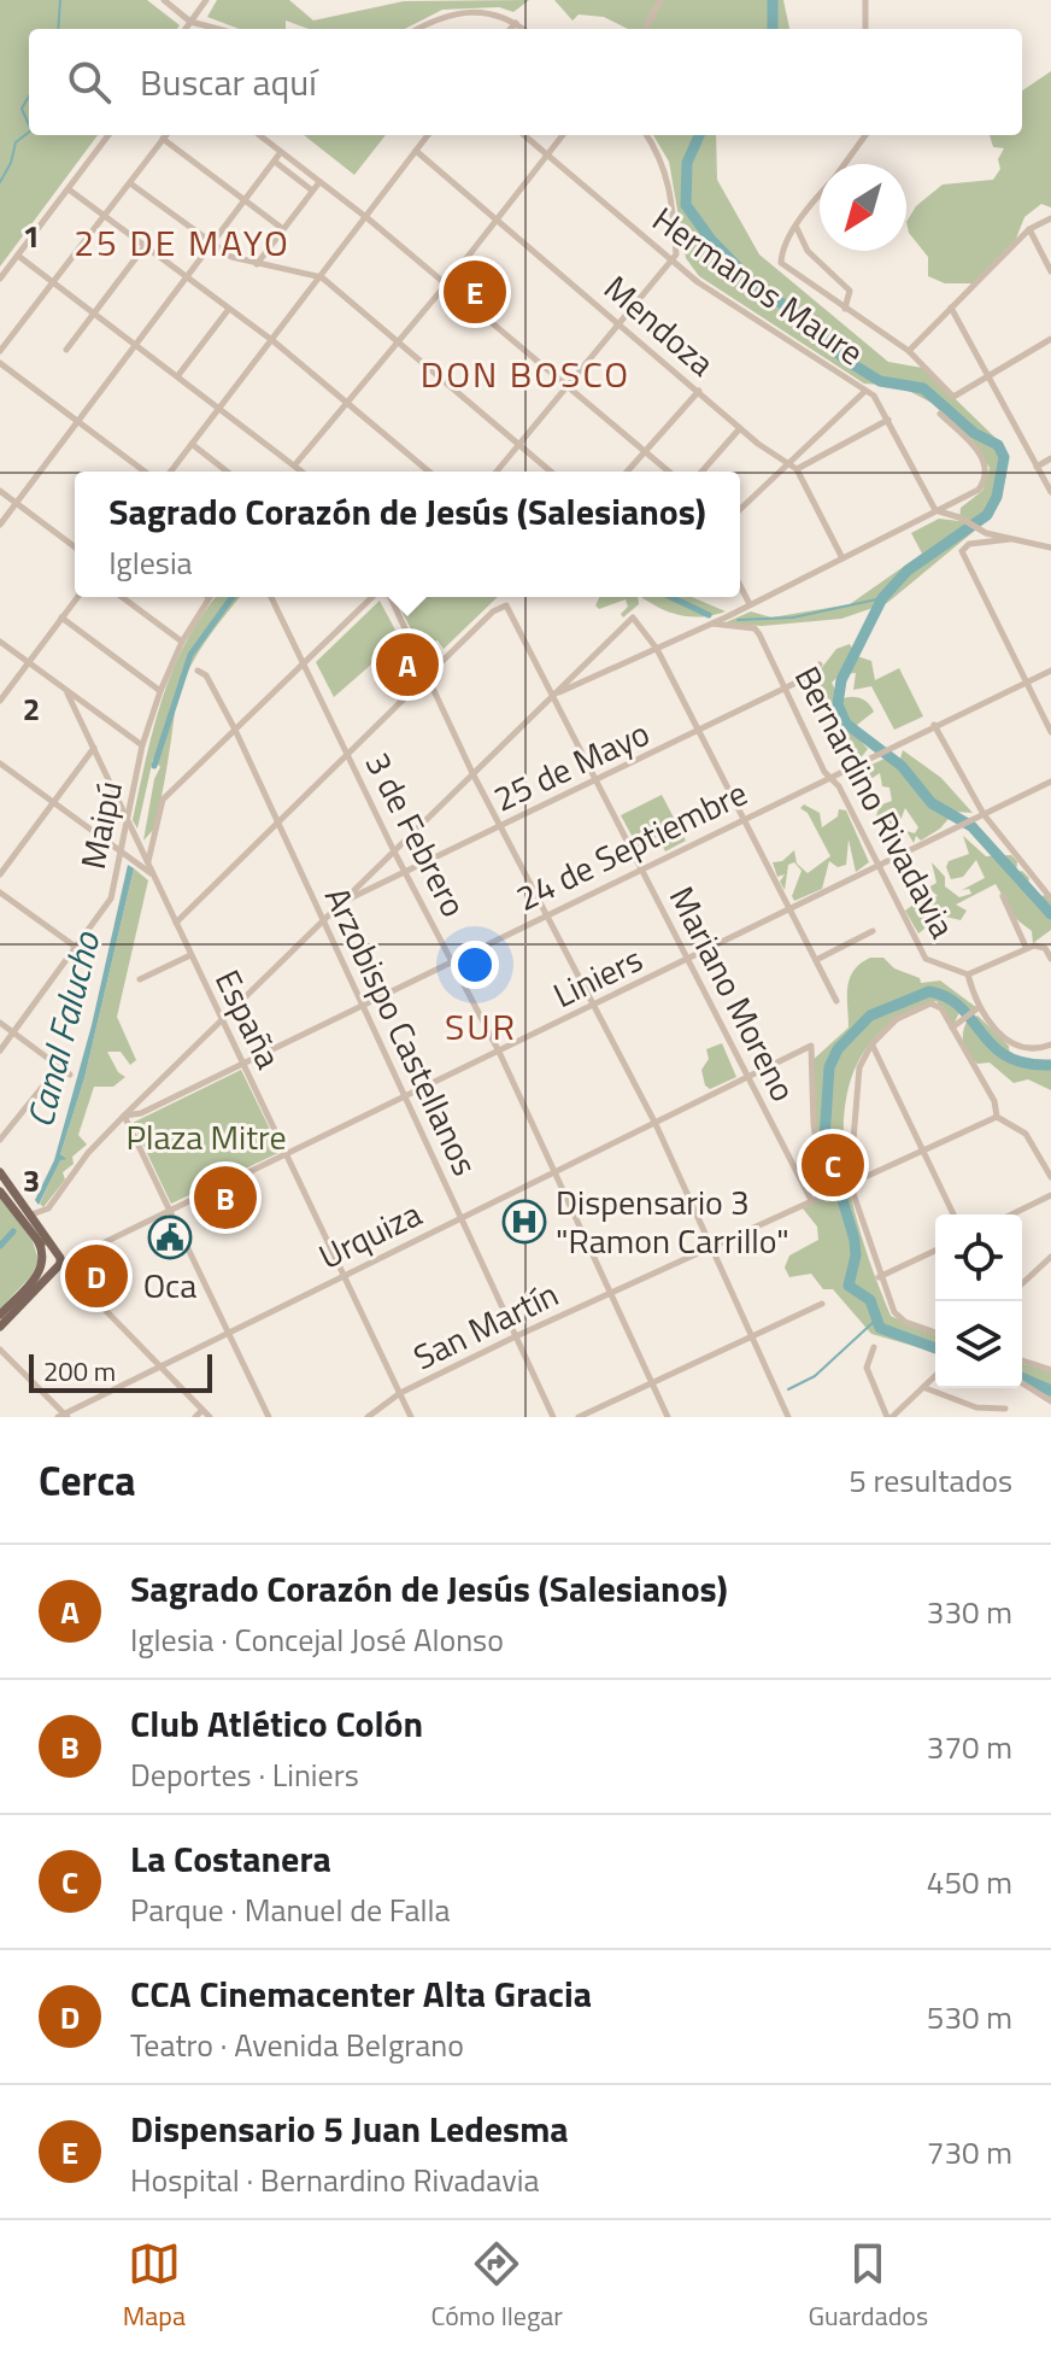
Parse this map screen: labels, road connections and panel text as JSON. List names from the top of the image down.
{
  "streets": {
    "street": [
      "Hermanos Maure",
      "Mendoza",
      "25 de Mayo",
      "Bernardino Rivadavia",
      "Maipú",
      "3 de Febrero",
      "24 de Septiembre",
      "Liniers",
      "Mariano Moreno",
      "España",
      "Arzobispo Castellanos",
      "Urquiza",
      "San Martín"
    ]
  },
  "crossings": [
    ["25 de Mayo", "Bernardino Rivadavia"],
    ["25 de Mayo", "3 de Febrero"],
    ["25 de Mayo", "Mariano Moreno"],
    ["Bernardino Rivadavia", "24 de Septiembre"],
    ["Bernardino Rivadavia", "Liniers"],
    ["Maipú", "España"],
    ["3 de Febrero", "24 de Septiembre"],
    ["3 de Febrero", "Liniers"],
    ["3 de Febrero", "Urquiza"],
    ["3 de Febrero", "San Martín"],
    ["24 de Septiembre", "Mariano Moreno"],
    ["24 de Septiembre", "España"],
    ["24 de Septiembre", "Arzobispo Castellanos"],
    ["Liniers", "Mariano Moreno"],
    ["Liniers", "España"],
    ["Liniers", "Arzobispo Castellanos"],
    ["Mariano Moreno", "Urquiza"],
    ["Mariano Moreno", "San Martín"],
    ["España", "Urquiza"],
    ["España", "San Martín"],
    ["Arzobispo Castellanos", "Urquiza"],
    ["Arzobispo Castellanos", "San Martín"],
    ["Urquiza", "San Martín"]
  ],
  "districts": ["25 DE MAYO", "DON BOSCO", "SUR"],
  "water": ["Canal Falucho"],
  "parks": ["Plaza Mitre"],
  "places": {
    "hospital": ["Dispensario 3 \"Ramon Carrillo\""],
    "public building": ["Oca"]
  },
  "scale_bar": "200 m",
  "north": "bottom left",
  "page": {
    "search": "Buscar aquí",
    "pins": [
      "E",
      "A",
      "C",
      "B",
      "D"
    ],
    "popup": ["Sagrado Corazón de Jesús (Salesianos)", "Iglesia"],
    "scale": "200 m",
    "heading": ["Cerca", "5 resultados"],
    "list": [
      {
        "mark": "A",
        "name": "Sagrado Corazón de Jesús (Salesianos)",
        "note": "Iglesia · Concejal José Alonso",
        "value": "330 m"
      },
      {
        "mark": "B",
        "name": "Club Atlético Colón",
        "note": "Deportes · Liniers",
        "value": "370 m"
      },
      {
        "mark": "C",
        "name": "La Costanera",
        "note": "Parque · Manuel de Falla",
        "value": "450 m"
      },
      {
        "mark": "D",
        "name": "CCA Cinemacenter Alta Gracia",
        "note": "Teatro · Avenida Belgrano",
        "value": "530 m"
      },
      {
        "mark": "E",
        "name": "Dispensario 5 Juan Ledesma",
        "note": "Hospital · Bernardino Rivadavia",
        "value": "730 m"
      }
    ],
    "nav": ["Mapa", "Cómo llegar", "Guardados"]
  },
  "grid": {
    "rows": ["1", "2", "3"]
  }
}
